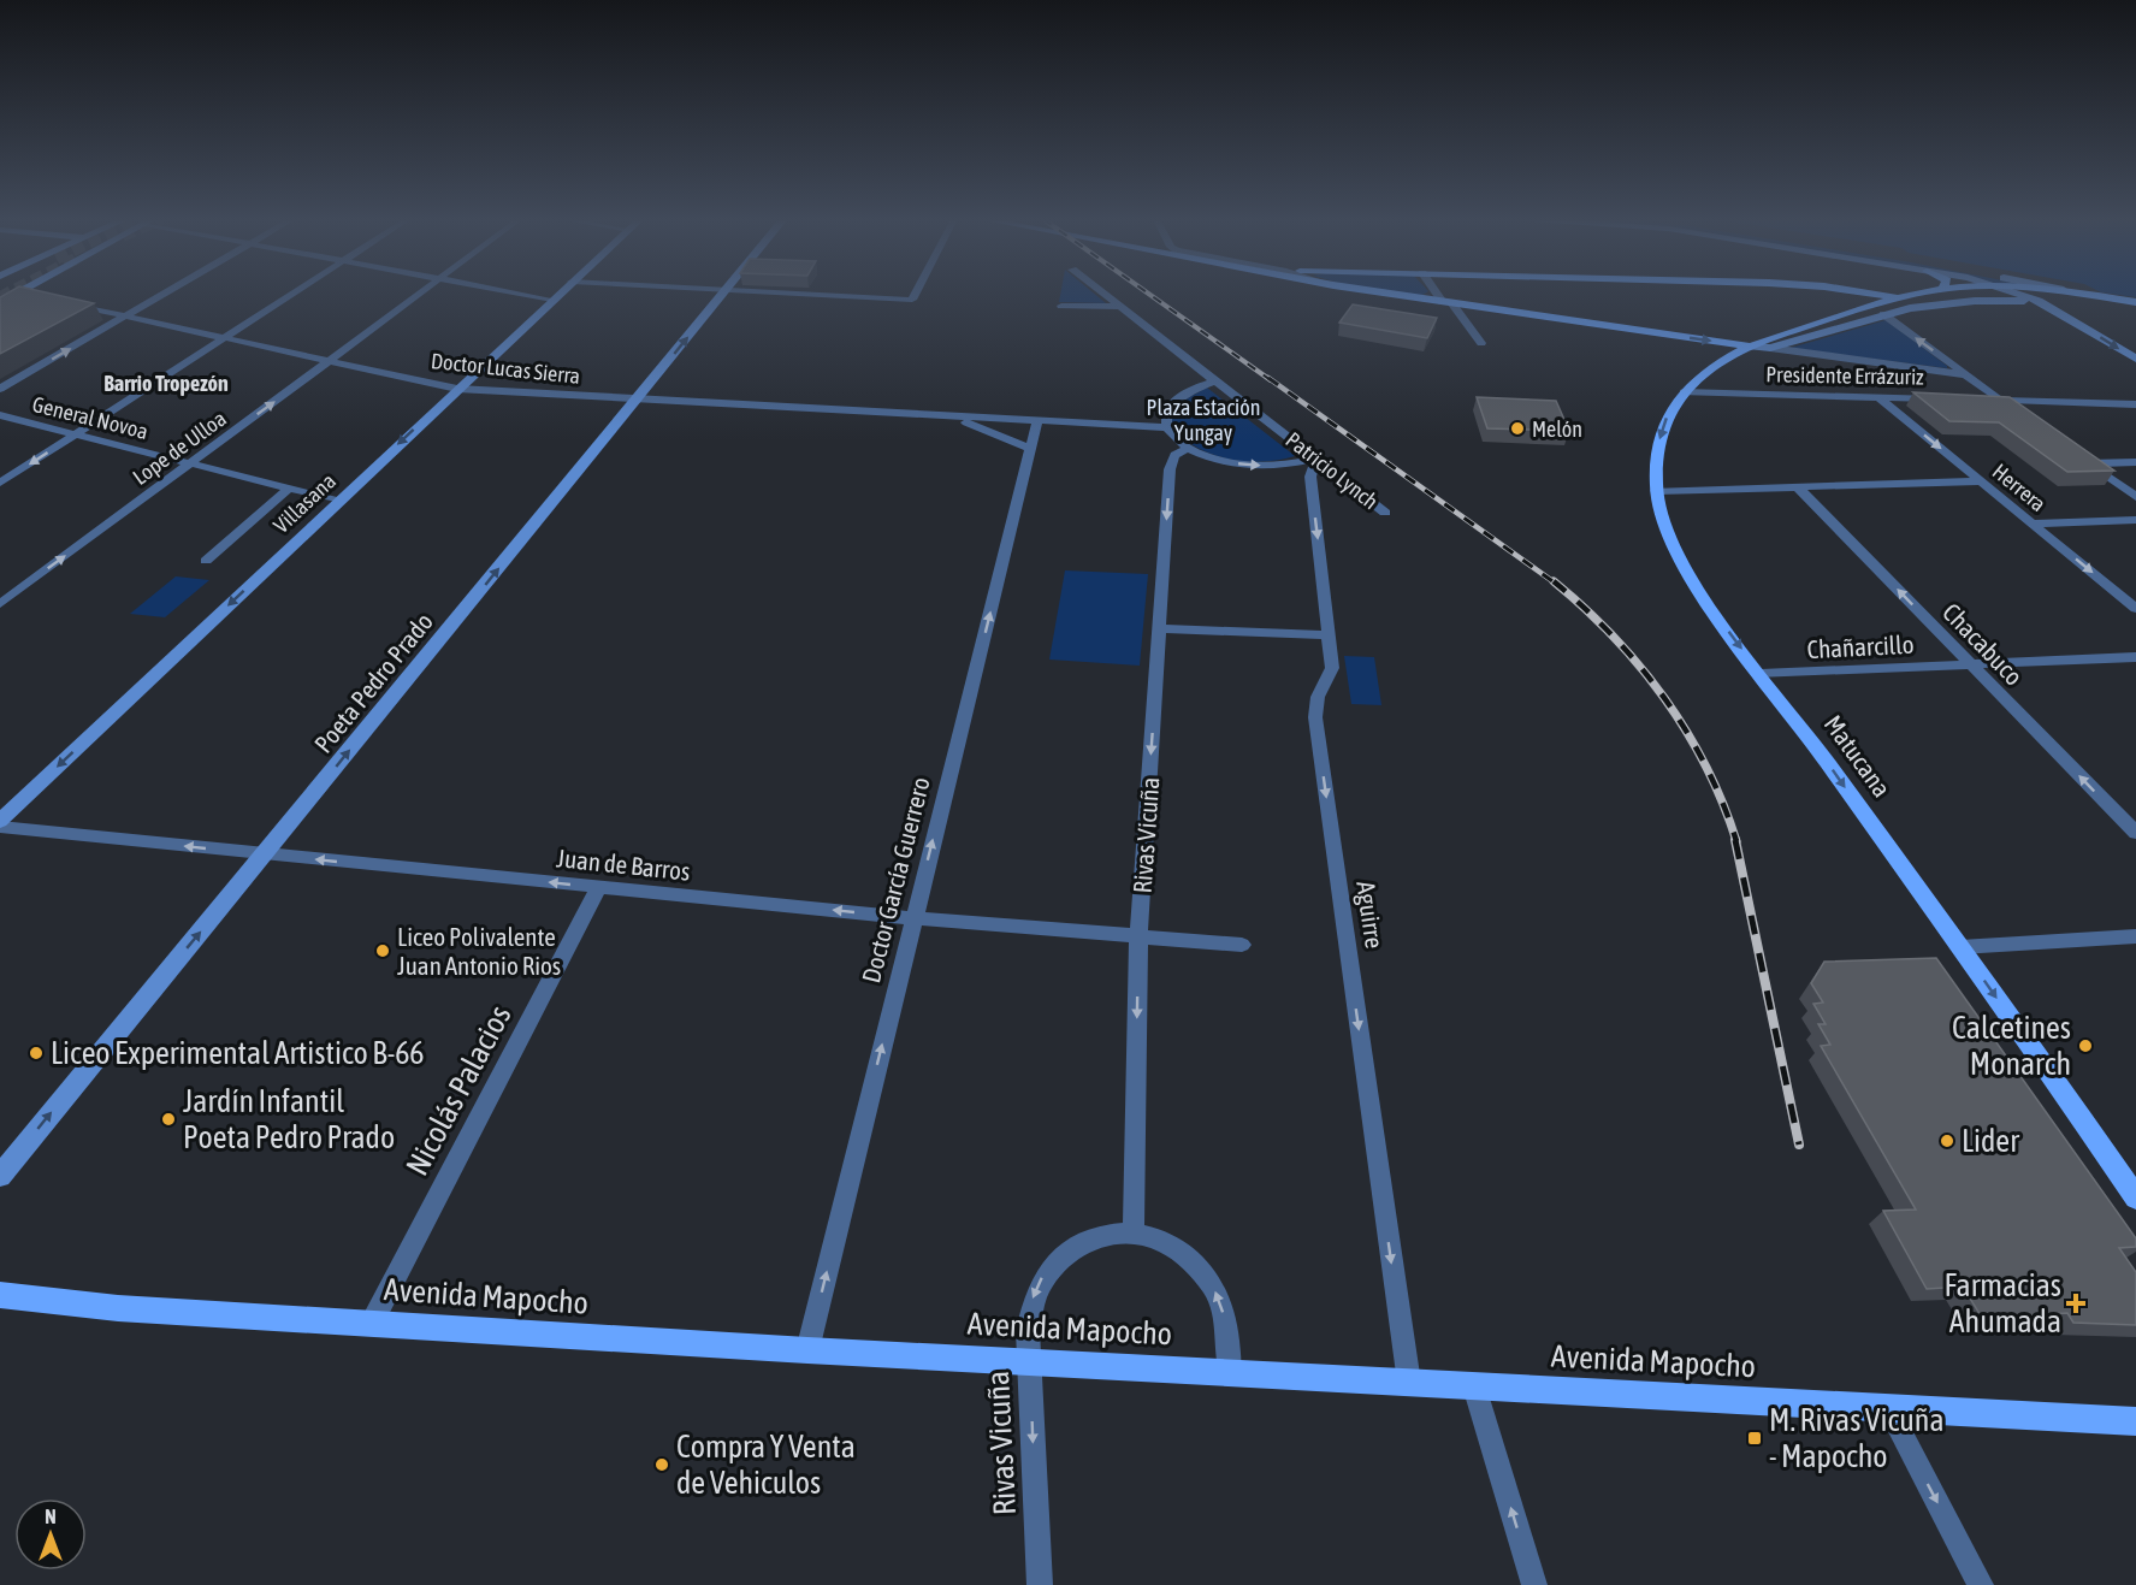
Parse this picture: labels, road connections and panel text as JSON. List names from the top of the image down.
{
  "streets": {
    "main road": ["Matucana", "Avenida Mapocho"],
    "street": [
      "Doctor Lucas Sierra",
      "Presidente Errázuriz",
      "General Novoa",
      "Lope de Ulloa",
      "Patricio Lynch",
      "Herrera",
      "Villasana",
      "Chacabuco",
      "Chañarcillo",
      "Poeta Pedro Prado",
      "Rivas Vicuña",
      "Juan de Barros",
      "Doctor García Guerrero",
      "Aguirre",
      "Nicolás Palacios"
    ]
  },
  "crossings": [
    ["Doctor Lucas Sierra", "Lope de Ulloa"],
    ["Doctor Lucas Sierra", "Villasana"],
    ["Doctor Lucas Sierra", "Poeta Pedro Prado"],
    ["Doctor Lucas Sierra", "Doctor García Guerrero"],
    ["Presidente Errázuriz", "Herrera"],
    ["Presidente Errázuriz", "Matucana"],
    ["General Novoa", "Lope de Ulloa"],
    ["General Novoa", "Villasana"],
    ["Patricio Lynch", "Aguirre"],
    ["Chacabuco", "Chañarcillo"],
    ["Chañarcillo", "Matucana"],
    ["Poeta Pedro Prado", "Juan de Barros"],
    ["Rivas Vicuña", "Juan de Barros"],
    ["Rivas Vicuña", "Avenida Mapocho"],
    ["Juan de Barros", "Doctor García Guerrero"],
    ["Juan de Barros", "Nicolás Palacios"],
    ["Doctor García Guerrero", "Avenida Mapocho"],
    ["Aguirre", "Avenida Mapocho"],
    ["Nicolás Palacios", "Avenida Mapocho"]
  ],
  "one_way": [
    "Villasana",
    "Chacabuco",
    "Poeta Pedro Prado",
    "Matucana",
    "Juan de Barros",
    "Doctor García Guerrero",
    "Aguirre"
  ],
  "districts": ["Barrio Tropezón"],
  "parks": ["Plaza Estación Yungay"],
  "places": {
    "other": [
      "Melón",
      "Liceo Polivalente Juan Antonio Rios",
      "Calcetines Monarch",
      "Liceo Experimental Artistico B-66",
      "Jardín Infantil Poeta Pedro Prado",
      "Lider",
      "Compra Y Venta de Vehiculos"
    ],
    "health": ["Farmacias Ahumada"],
    "transit": ["M. Rivas Vicuña - Mapocho"]
  },
  "north": "top"
}
